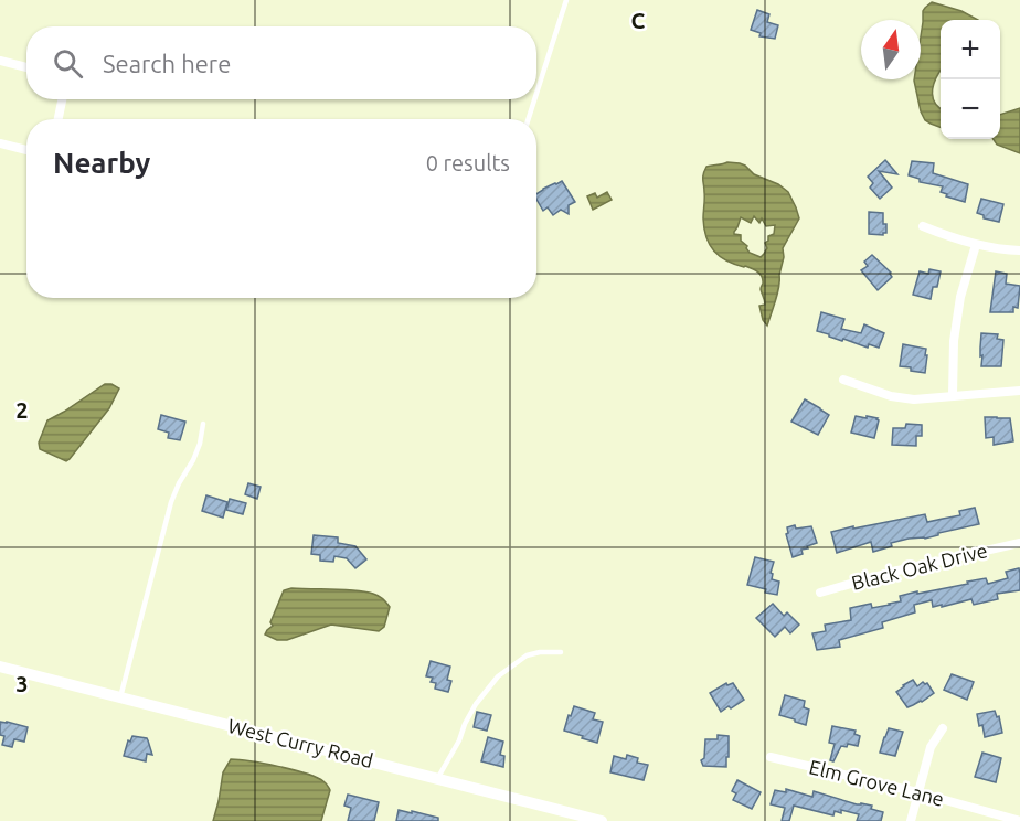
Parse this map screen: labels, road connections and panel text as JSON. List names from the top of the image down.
{
  "streets": {
    "street": ["Black Oak Drive", "West Curry Road", "Elm Grove Lane"]
  },
  "north": "top",
  "page": {
    "map_buttons": ["+", "−"],
    "search": "Search here",
    "heading": ["Nearby", "0 results"]
  },
  "grid": {
    "columns": ["C"],
    "rows": ["2", "3"]
  }
}
